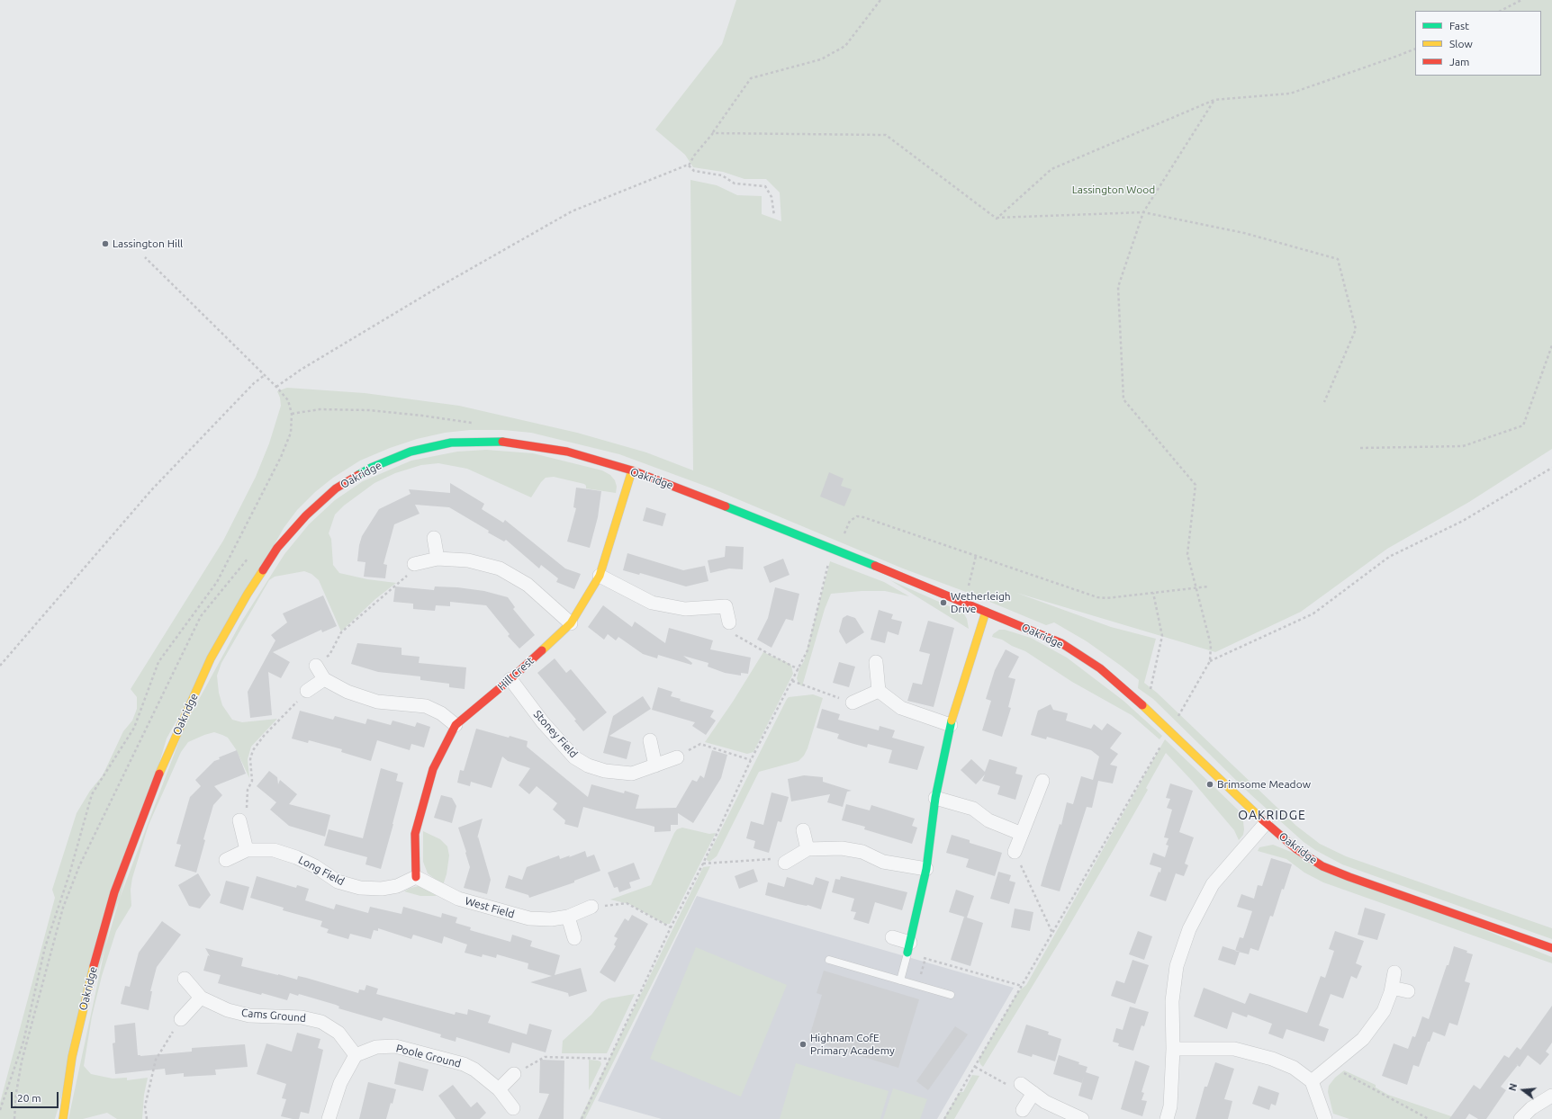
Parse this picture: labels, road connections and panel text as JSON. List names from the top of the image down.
{
  "streets": {
    "street": [
      "Oakridge",
      "Hill Crest",
      "Stoney Field",
      "Long Field",
      "West Field",
      "Cams Ground",
      "Poole Ground"
    ]
  },
  "crossings": [
    ["Oakridge", "Hill Crest"],
    ["Hill Crest", "Stoney Field"],
    ["Hill Crest", "Long Field"],
    ["Hill Crest", "West Field"],
    ["Long Field", "West Field"],
    ["Cams Ground", "Poole Ground"]
  ],
  "districts": ["OAKRIDGE"],
  "parks": ["Lassington Wood"],
  "places": [
    "Lassington Hill",
    "Wetherleigh Drive",
    "Brimsome Meadow",
    "Highnam CofE Primary Academy"
  ],
  "legend": ["Fast", "Slow", "Jam"],
  "scale_bar": "20 m",
  "north": "left"
}
